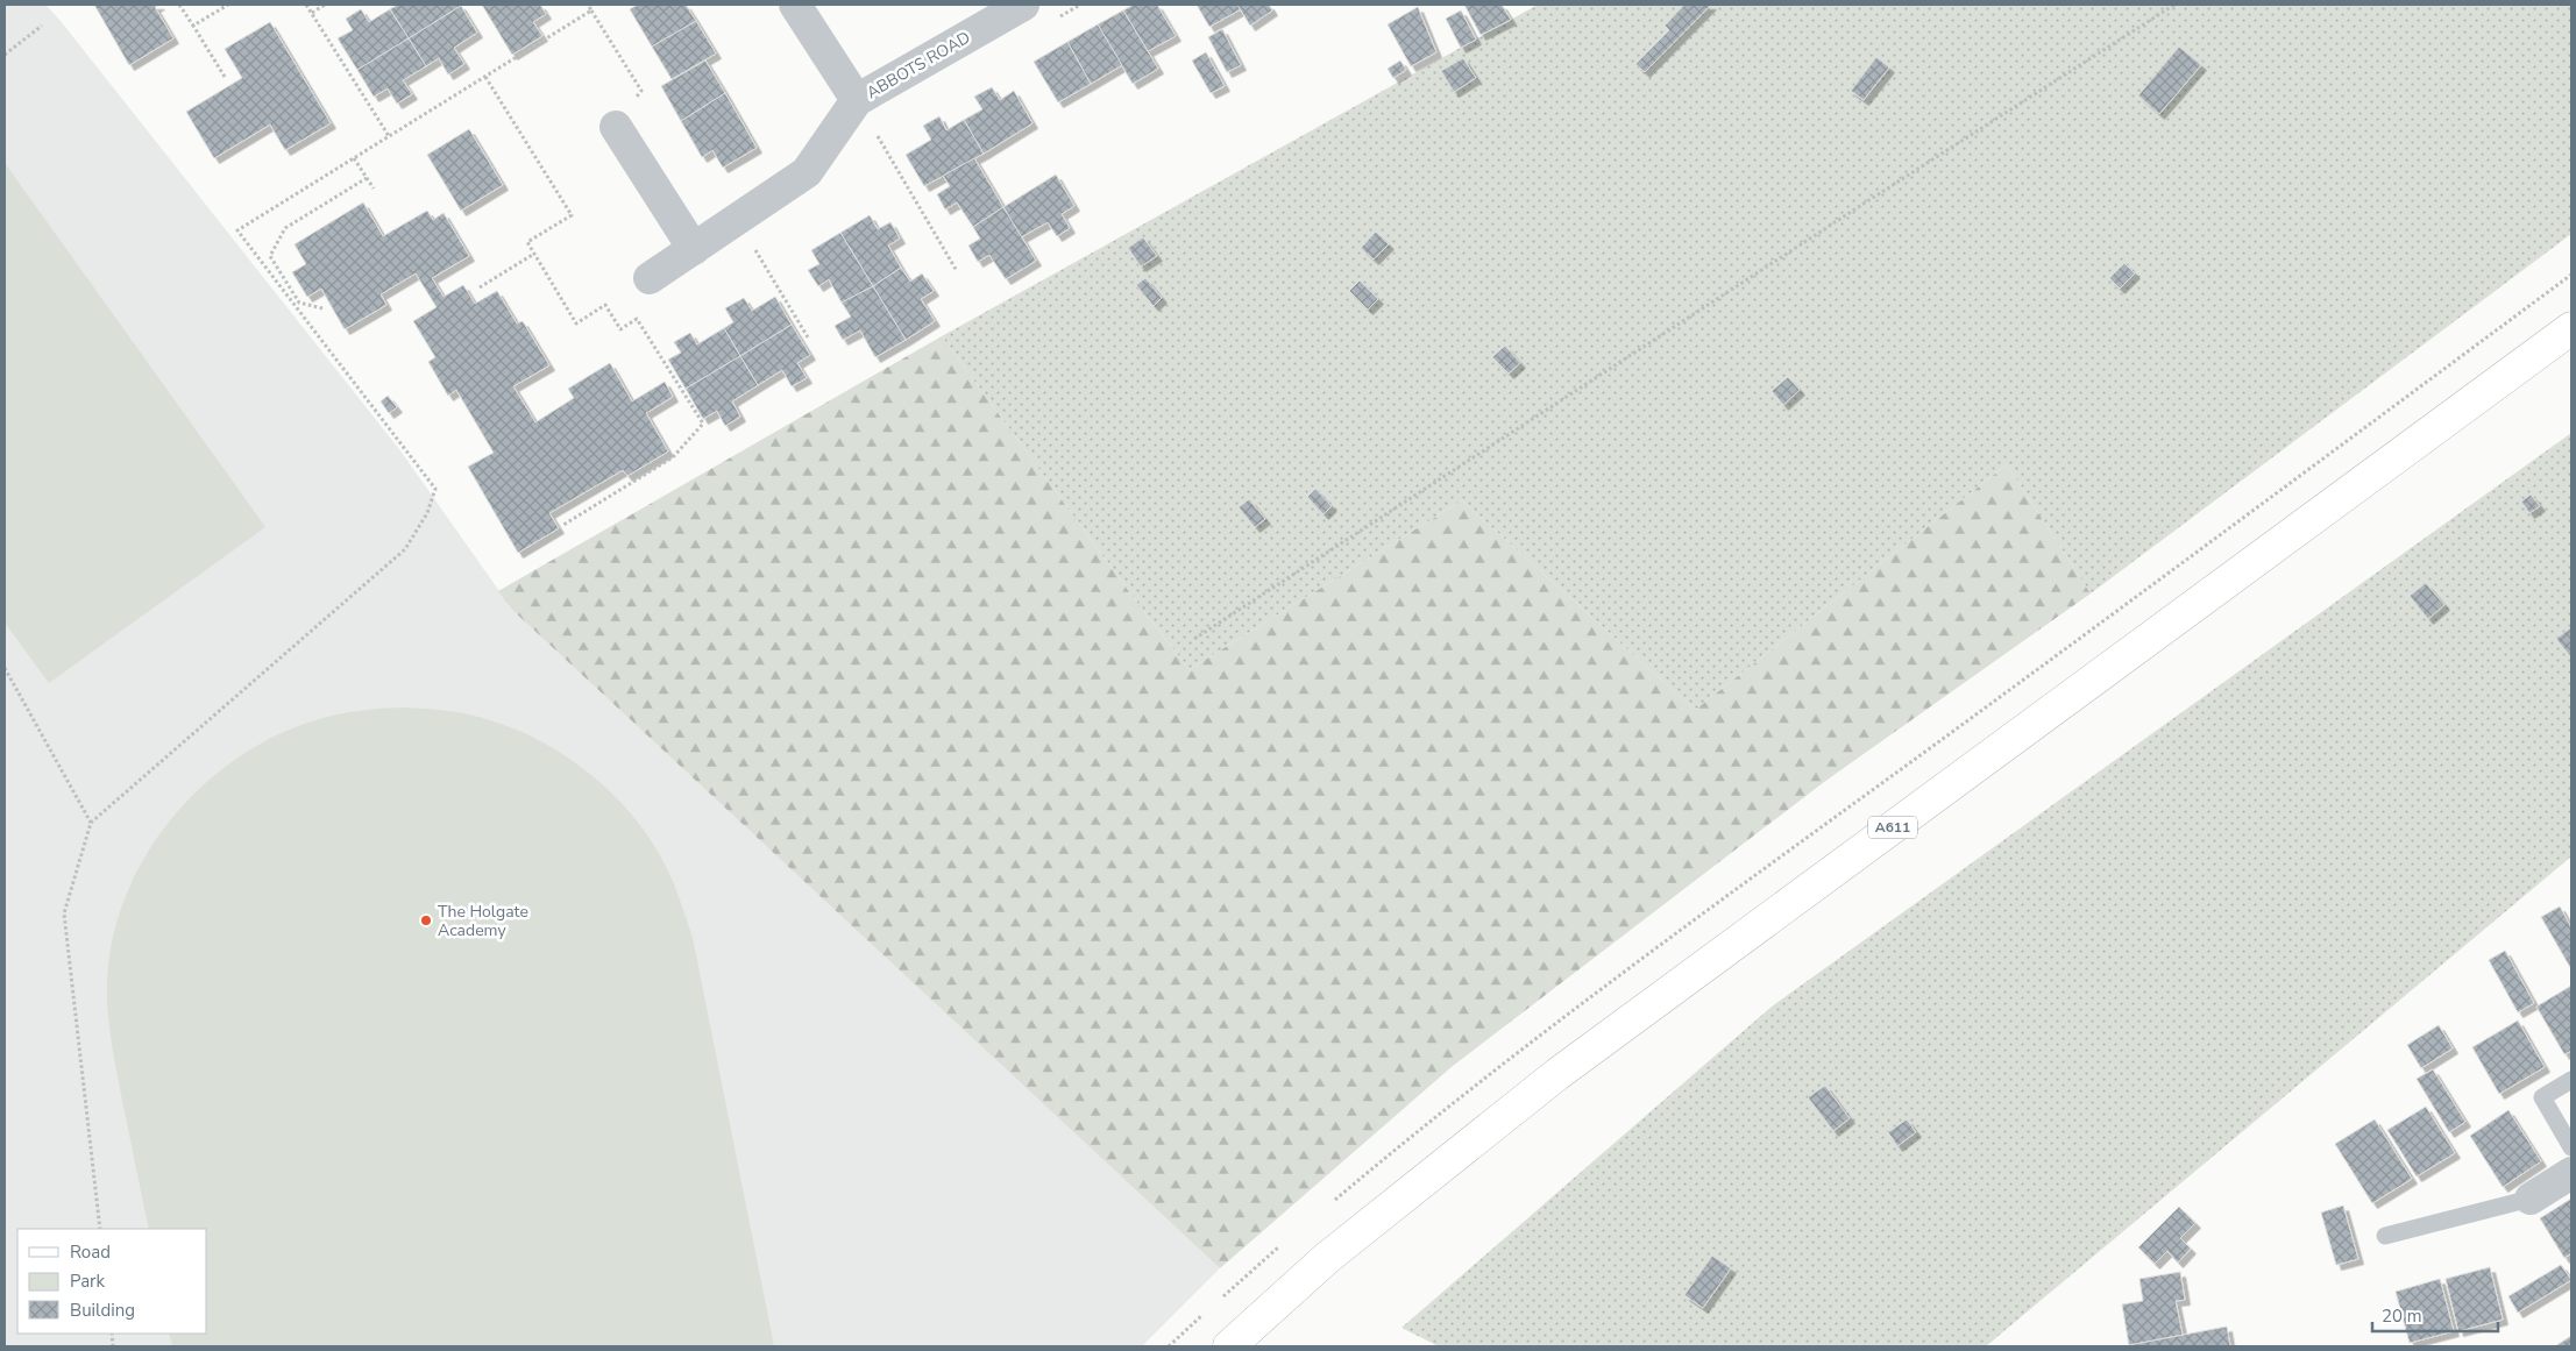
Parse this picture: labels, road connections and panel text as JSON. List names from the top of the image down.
{
  "streets": {
    "main road": ["A611"],
    "street": ["ABBOTS ROAD"]
  },
  "places": ["The Holgate Academy"],
  "legend": ["Road", "Park", "Building"],
  "scale_bar": "20 m"
}
